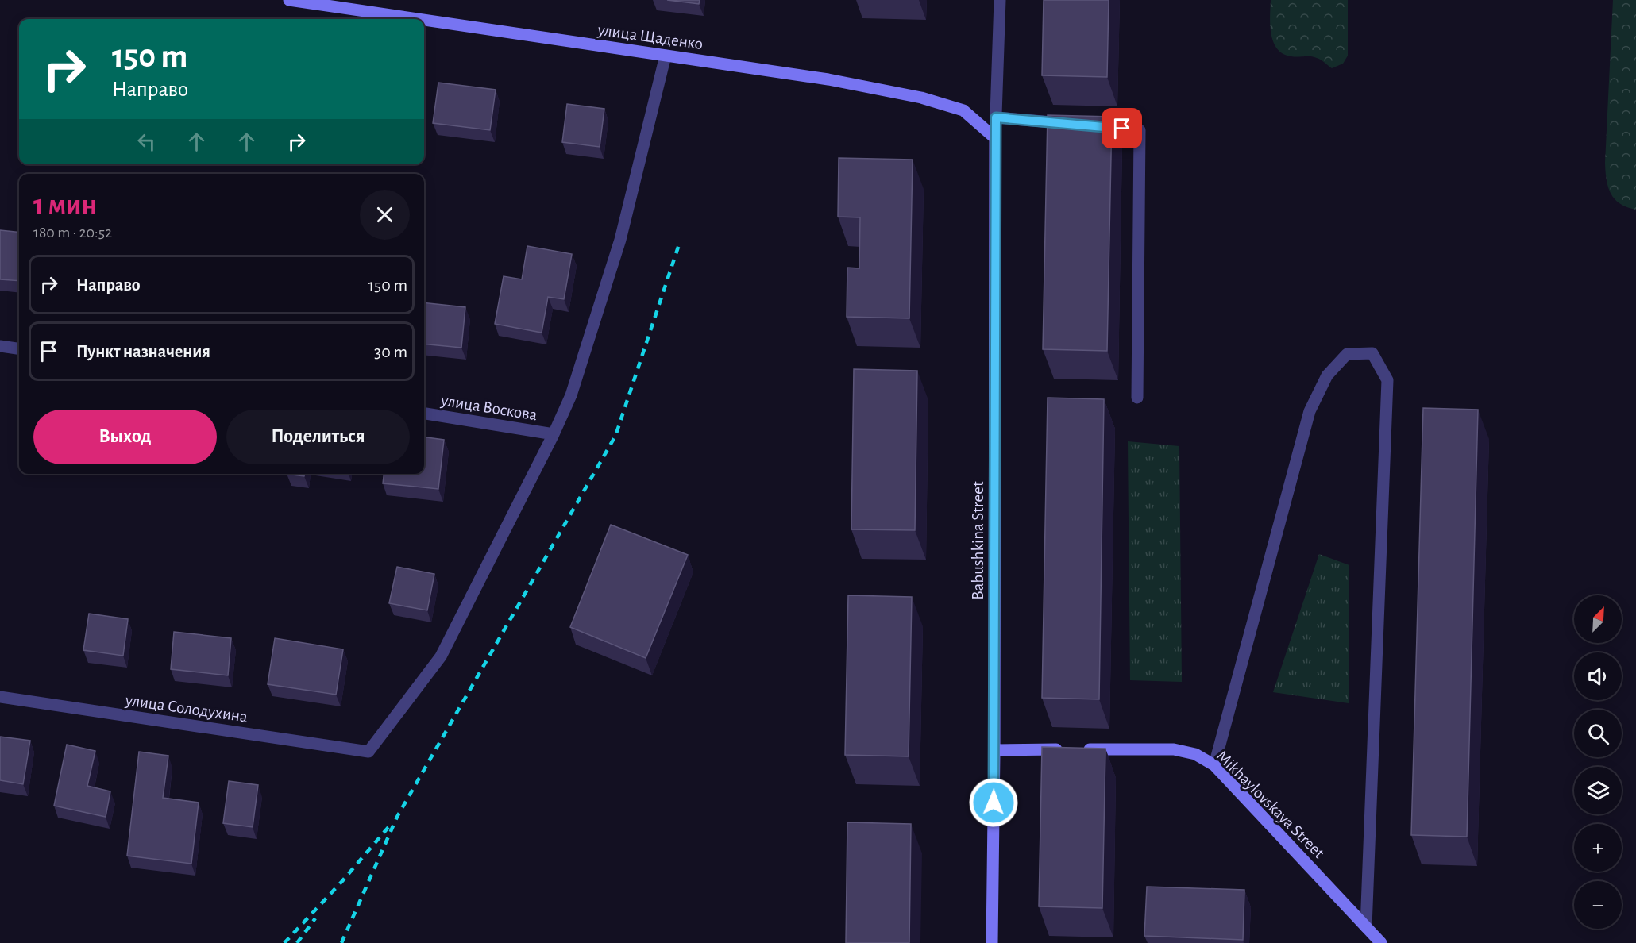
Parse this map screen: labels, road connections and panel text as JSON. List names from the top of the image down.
{
  "streets": {
    "street": [
      "улица Щаденко",
      "улица Воскова",
      "Babushkina Street",
      "улица Солодухина",
      "Mikhaylovskaya Street"
    ]
  },
  "crossings": [
    ["улица Щаденко", "Babushkina Street"],
    ["улица Воскова", "улица Солодухина"],
    ["Babushkina Street", "Mikhaylovskaya Street"]
  ],
  "north": "top right",
  "page": {
    "turn": ["150 m", "Направо"],
    "heading": ["1 мин", "180 m · 20:52"],
    "list": [
      {
        "name": "Направо",
        "value": "150 m"
      },
      {
        "name": "Пункт назначения",
        "value": "30 m"
      }
    ],
    "buttons": ["Выход", "Поделиться"],
    "map_buttons": ["+", "−"]
  }
}
